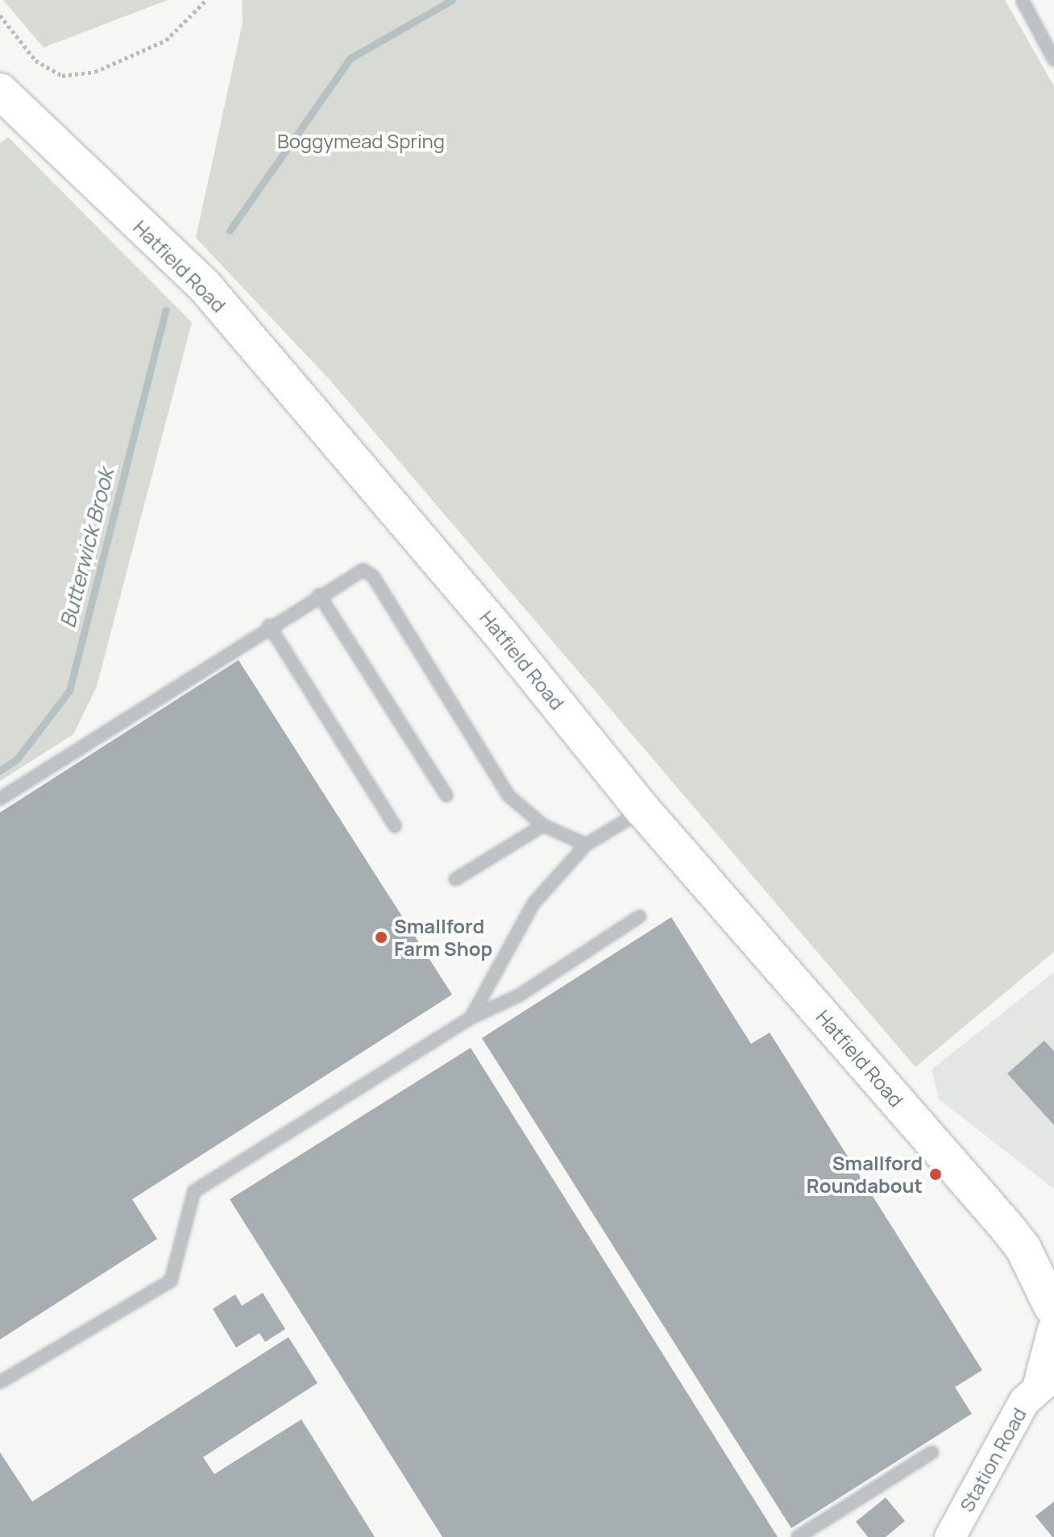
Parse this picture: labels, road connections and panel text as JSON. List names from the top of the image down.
{
  "streets": {
    "main road": ["Hatfield Road"],
    "street": ["Station Road"]
  },
  "crossings": [
    ["Hatfield Road", "Station Road"]
  ],
  "water": ["Butterwick Brook"],
  "parks": ["Boggymead Spring"],
  "places": ["Smallford Farm Shop", "Smallford Roundabout"]
}
